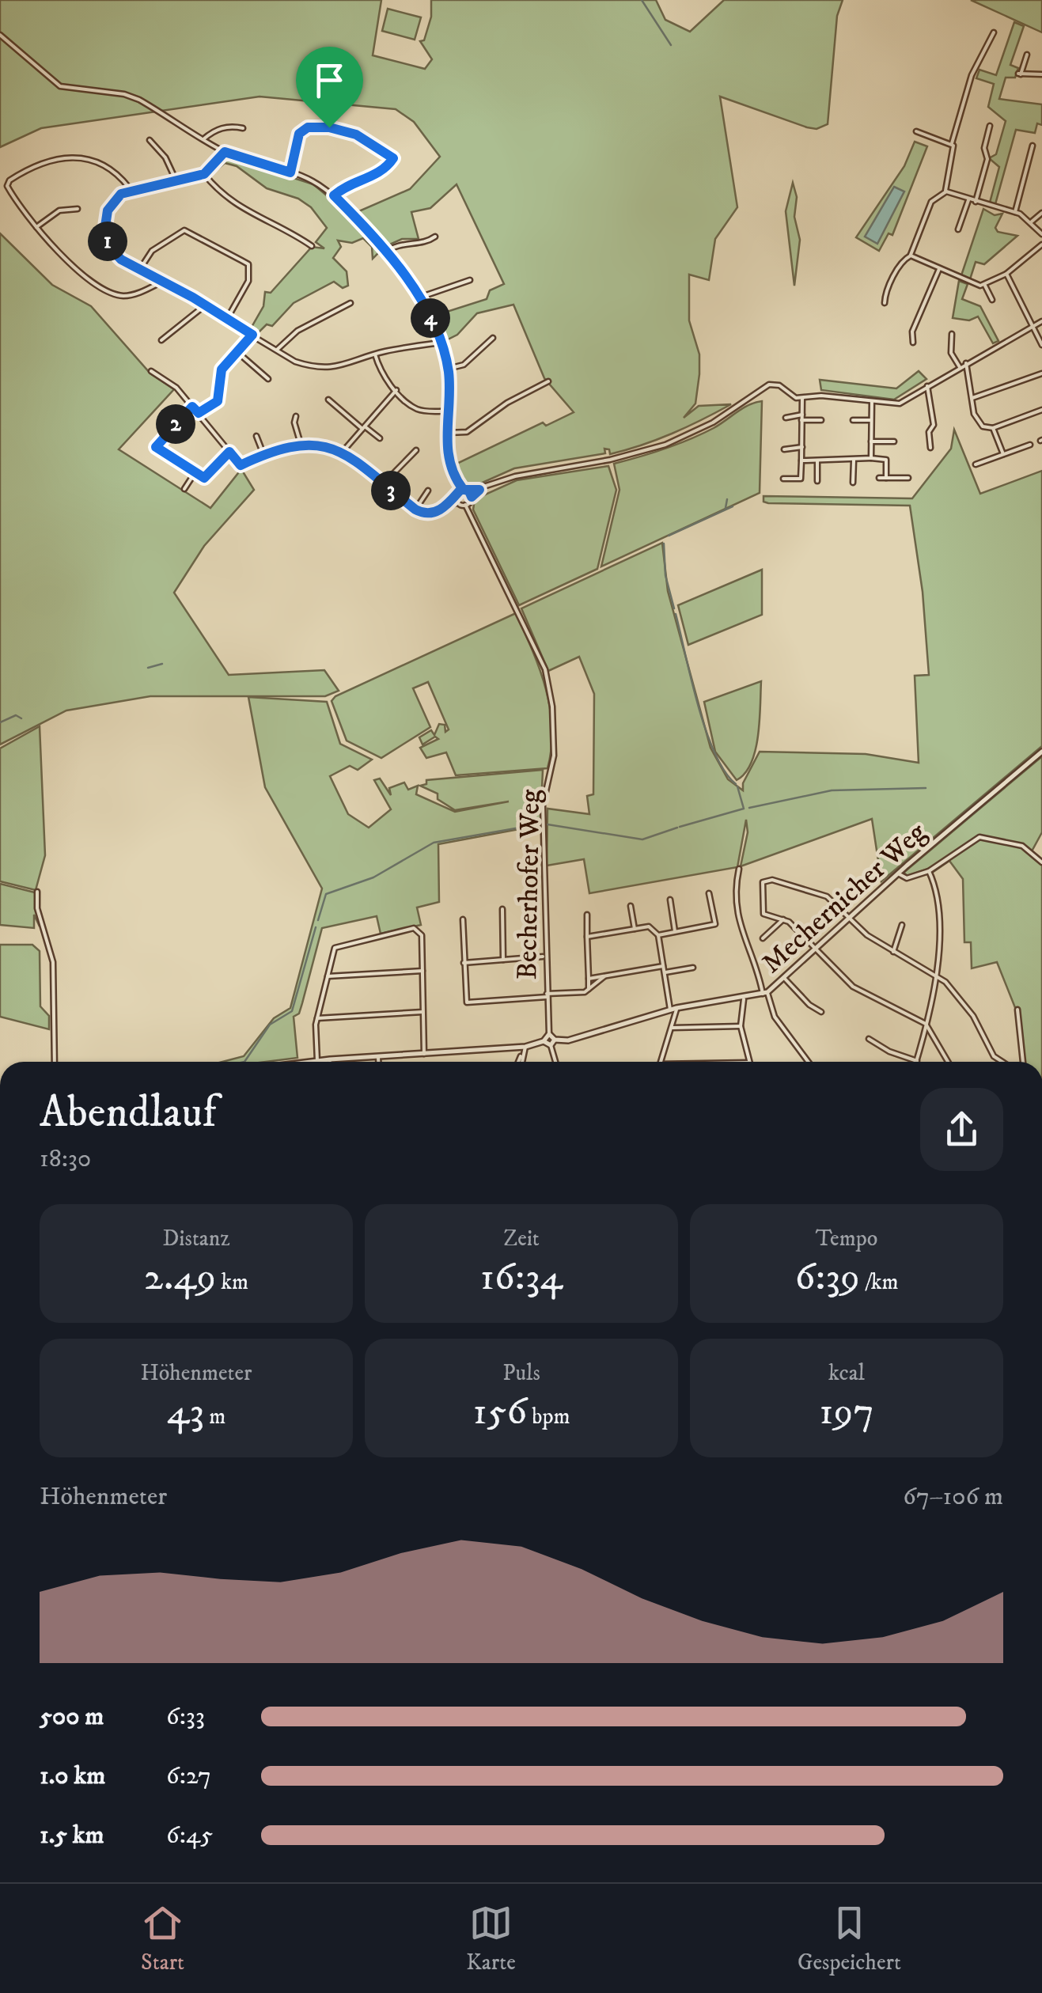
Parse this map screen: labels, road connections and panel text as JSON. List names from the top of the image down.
{
  "streets": {
    "street": ["Becherhofer Weg", "Mechernicher Weg"]
  },
  "page": {
    "pins": [
      "1",
      "4",
      "2",
      "3"
    ],
    "heading": ["Abendlauf", "18:30"],
    "stats": [
      ["Distanz", "2.49 km"],
      ["Zeit", "16:34"],
      ["Tempo", "6:39 /km"],
      ["Höhenmeter", "43 m"],
      ["Puls", "156 bpm"],
      ["kcal", "197"]
    ],
    "chart": ["Höhenmeter", "67–106 m"],
    "list": [
      {
        "name": "500 m",
        "note": "6:33"
      },
      {
        "name": "1.0 km",
        "note": "6:27"
      },
      {
        "name": "1.5 km",
        "note": "6:45"
      }
    ],
    "tabs": ["Start", "Karte", "Gespeichert"]
  }
}
